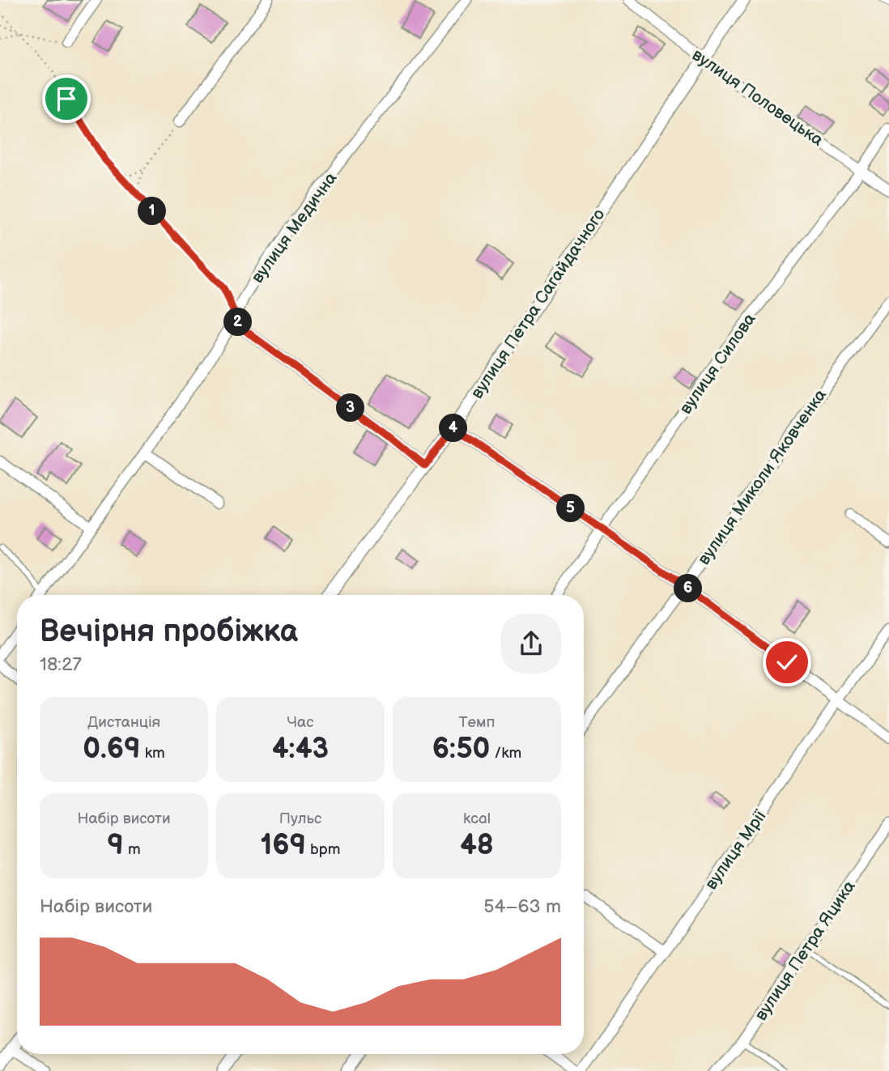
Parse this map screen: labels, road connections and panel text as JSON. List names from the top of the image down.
{
  "streets": {
    "street": [
      "вулиця Половецька",
      "вулиця Медична",
      "вулиця Петра Сагайдачного",
      "вулиця Силова",
      "вулиця Миколи Яковченка",
      "вулиця Мрії",
      "вулиця Петра Яцика"
    ]
  },
  "crossings": [
    ["вулиця Половецька", "вулиця Петра Сагайдачного"],
    ["вулиця Половецька", "вулиця Силова"]
  ],
  "page": {
    "pins": [
      "1",
      "2",
      "3",
      "4",
      "5",
      "6"
    ],
    "heading": ["Вечірня пробіжка", "18:27"],
    "stats": [
      ["Дистанція", "0.69 km"],
      ["Час", "4:43"],
      ["Темп", "6:50 /km"],
      ["Набір висоти", "9 m"],
      ["Пульс", "169 bpm"],
      ["kcal", "48"]
    ],
    "chart": ["Набір висоти", "54–63 m"]
  }
}
